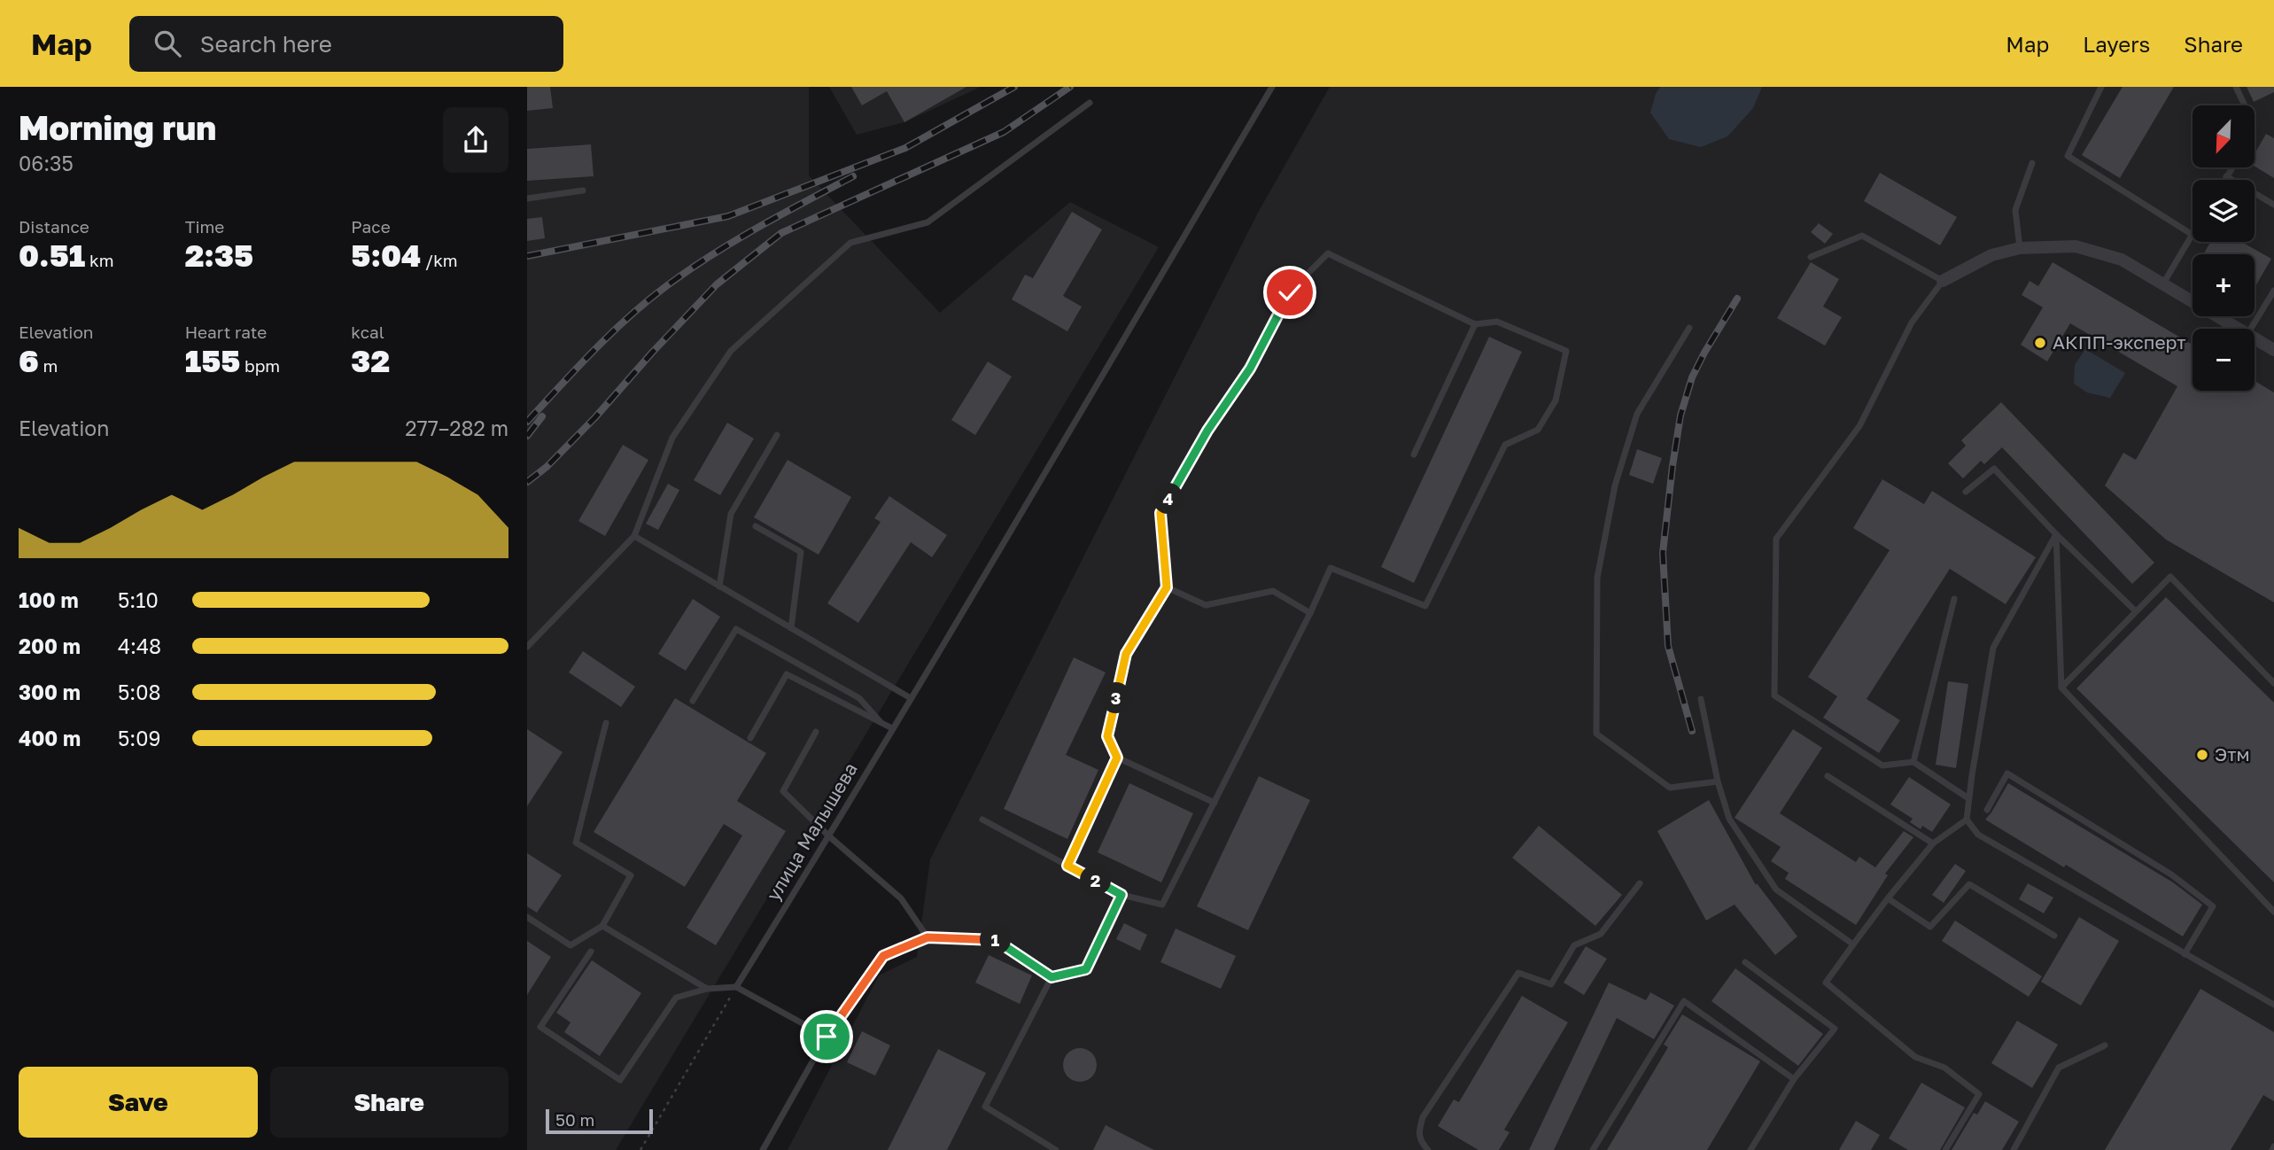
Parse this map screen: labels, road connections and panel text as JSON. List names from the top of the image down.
{
  "streets": {
    "lane": ["улица Малышева"]
  },
  "places": ["АКПП-эксперт", "Этм"],
  "scale_bar": "50 m",
  "north": "bottom left",
  "page": {
    "header": "Map",
    "search": "Search here",
    "nav": ["Map", "Layers", "Share"],
    "heading": ["Morning run", "06:35"],
    "map_buttons": ["+", "−"],
    "stats": [
      ["Distance", "0.51 km"],
      ["Time", "2:35"],
      ["Pace", "5:04 /km"],
      ["Elevation", "6 m"],
      ["Heart rate", "155 bpm"],
      ["kcal", "32"]
    ],
    "chart": ["Elevation", "277–282 m"],
    "pins": [
      "4",
      "3",
      "2",
      "1"
    ],
    "list": [
      {
        "name": "100 m",
        "note": "5:10"
      },
      {
        "name": "200 m",
        "note": "4:48"
      },
      {
        "name": "300 m",
        "note": "5:08"
      },
      {
        "name": "400 m",
        "note": "5:09"
      }
    ],
    "buttons": ["Save", "Share"],
    "scale": "50 m"
  }
}
